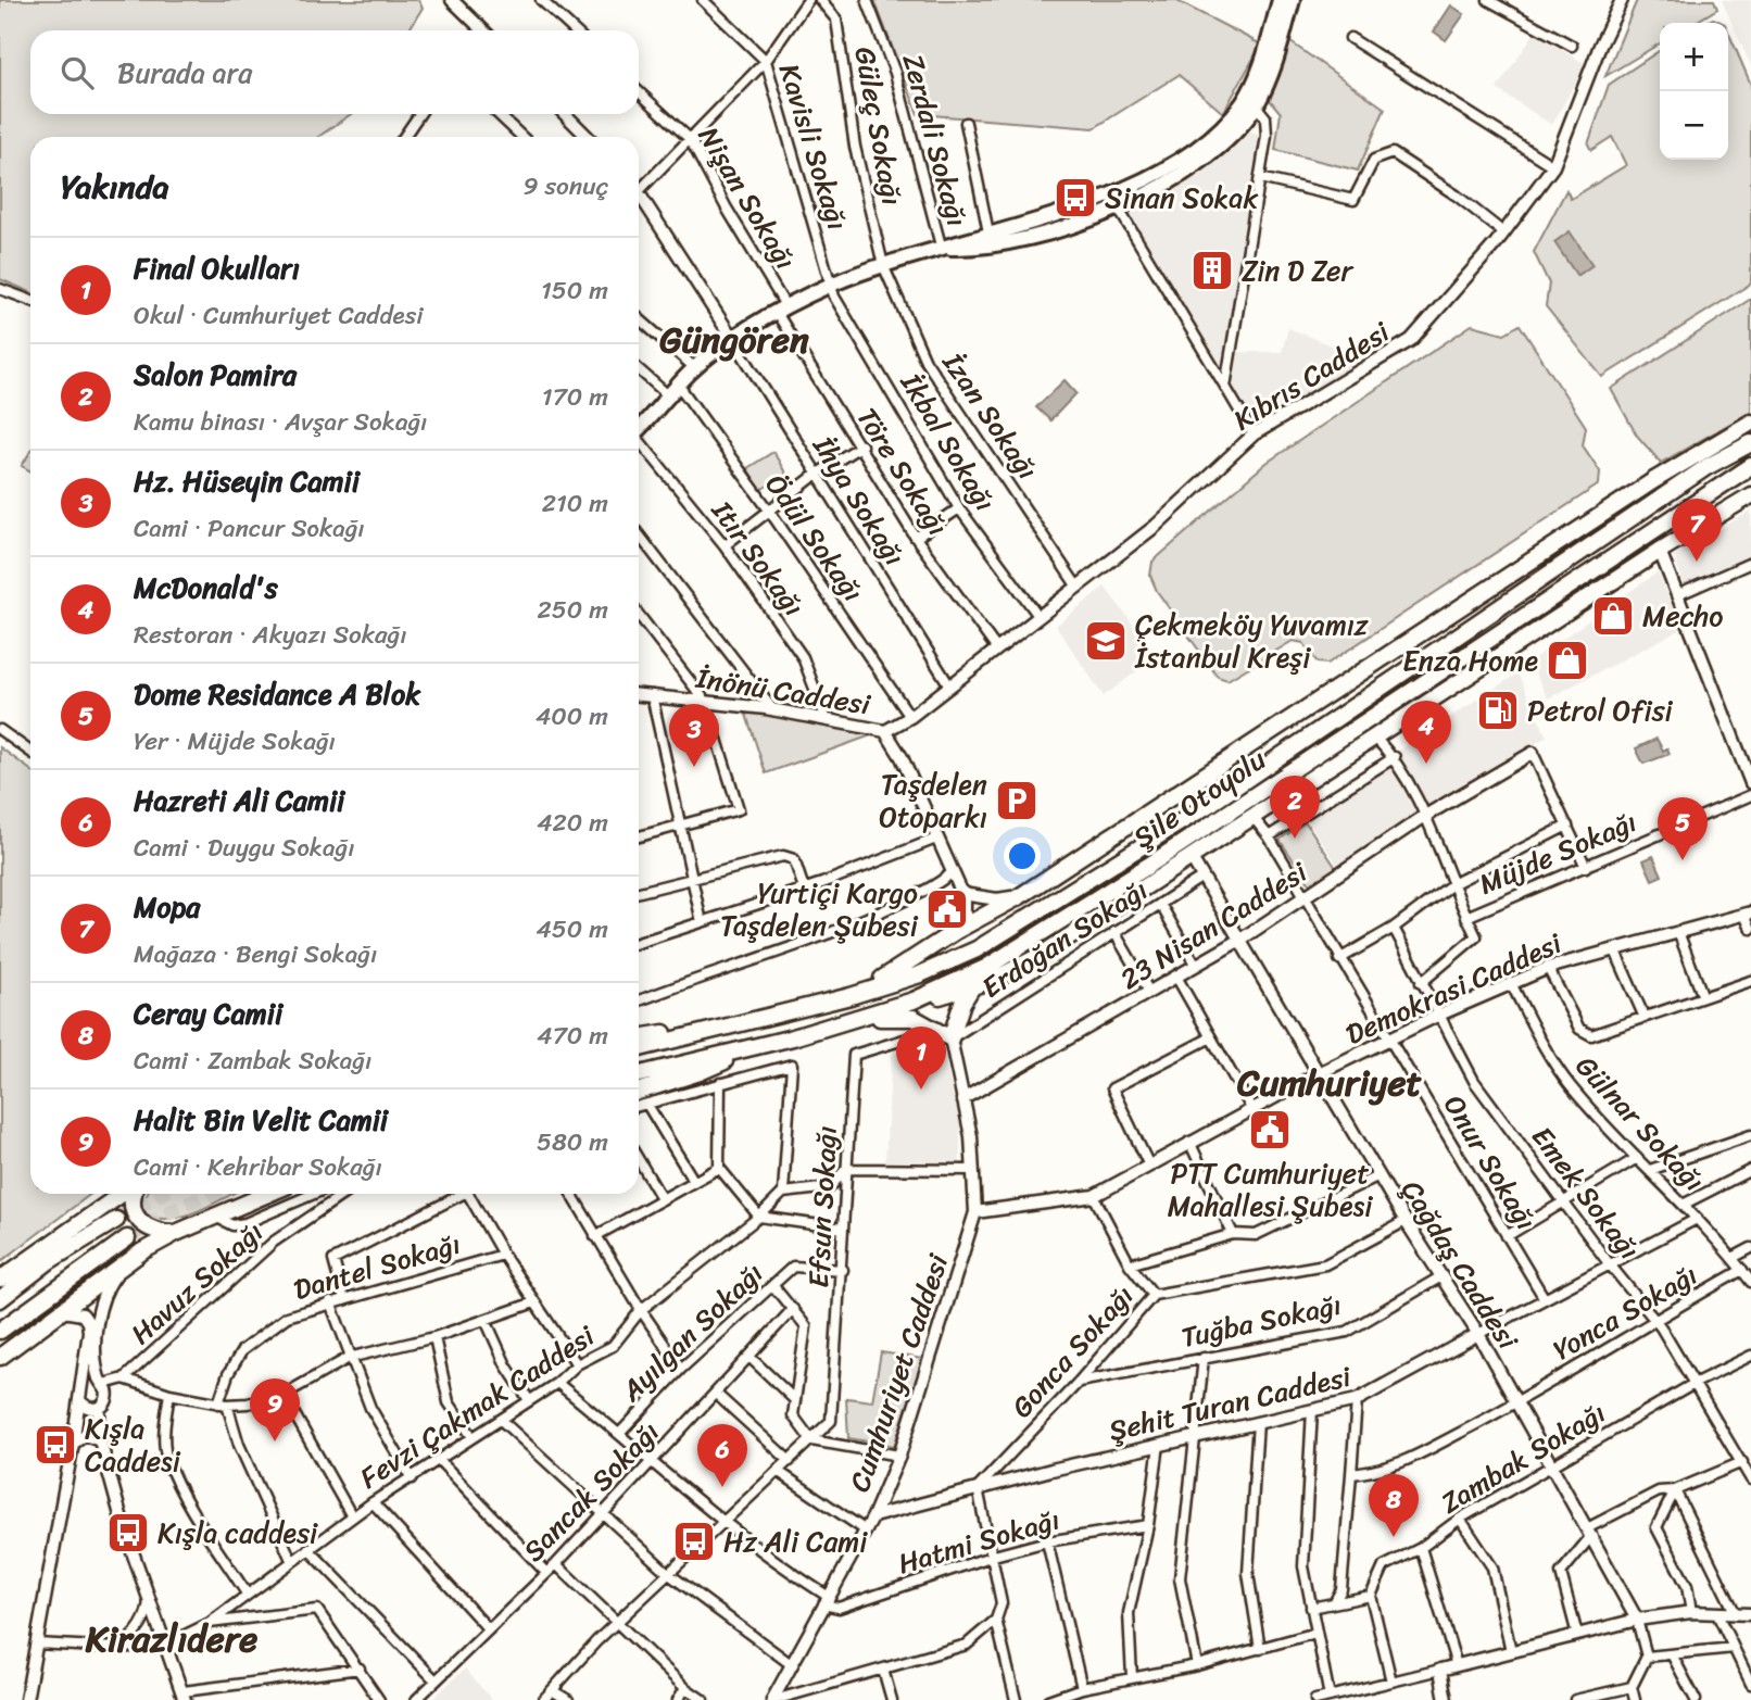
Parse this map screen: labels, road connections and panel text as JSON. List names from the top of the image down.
{
  "streets": {
    "highway": ["Şile Otoyolu"],
    "street": [
      "Güleç Sokağı",
      "Zerdali Sokağı",
      "Kavisli Sokağı",
      "Nişan Sokağı",
      "Kıbrıs Caddesi",
      "İzan Sokağı",
      "İkbal Sokağı",
      "Töre Sokağı",
      "İhya Sokağı",
      "Ödül Sokağı",
      "Itır Sokağı",
      "İnönü Caddesi",
      "Müjde Sokağı",
      "23 Nisan Caddesi",
      "Erdoğan Sokağı",
      "Demokrasi Caddesi",
      "Gülnar Sokağı",
      "Onur Sokağı",
      "Emek Sokağı",
      "Efsun Sokağı",
      "Çağdaş Caddesi",
      "Dantel Sokağı",
      "Havuz Sokağı",
      "Yonca Sokağı",
      "Tuğba Sokağı",
      "Ayılgan Sokağı",
      "Gonca Sokağı",
      "Cumhuriyet Caddesi",
      "Şehit Turan Caddesi",
      "Fevzi Çakmak Caddesi",
      "Zambak Sokağı",
      "Sancak Sokağı",
      "Hatmi Sokağı"
    ]
  },
  "crossings": [
    ["Güleç Sokağı", "İzan Sokağı"],
    ["Kavisli Sokağı", "İkbal Sokağı"],
    ["Nişan Sokağı", "Töre Sokağı"],
    ["Kıbrıs Caddesi", "İzan Sokağı"],
    ["Kıbrıs Caddesi", "İkbal Sokağı"],
    ["Kıbrıs Caddesi", "Töre Sokağı"],
    ["Kıbrıs Caddesi", "İhya Sokağı"],
    ["Kıbrıs Caddesi", "Ödül Sokağı"],
    ["Kıbrıs Caddesi", "İnönü Caddesi"],
    ["Itır Sokağı", "İnönü Caddesi"],
    ["Müjde Sokağı", "23 Nisan Caddesi"],
    ["23 Nisan Caddesi", "Onur Sokağı"],
    ["23 Nisan Caddesi", "Çağdaş Caddesi"],
    ["23 Nisan Caddesi", "Cumhuriyet Caddesi"],
    ["Erdoğan Sokağı", "Çağdaş Caddesi"],
    ["Erdoğan Sokağı", "Cumhuriyet Caddesi"],
    ["Demokrasi Caddesi", "Gülnar Sokağı"],
    ["Demokrasi Caddesi", "Onur Sokağı"],
    ["Demokrasi Caddesi", "Emek Sokağı"],
    ["Demokrasi Caddesi", "Çağdaş Caddesi"],
    ["Demokrasi Caddesi", "Gonca Sokağı"],
    ["Demokrasi Caddesi", "Cumhuriyet Caddesi"],
    ["Gülnar Sokağı", "Yonca Sokağı"],
    ["Gülnar Sokağı", "Şehit Turan Caddesi"],
    ["Onur Sokağı", "Şehit Turan Caddesi"],
    ["Emek Sokağı", "Yonca Sokağı"],
    ["Emek Sokağı", "Şehit Turan Caddesi"],
    ["Emek Sokağı", "Zambak Sokağı"],
    ["Efsun Sokağı", "Ayılgan Sokağı"],
    ["Çağdaş Caddesi", "Yonca Sokağı"],
    ["Çağdaş Caddesi", "Tuğba Sokağı"],
    ["Çağdaş Caddesi", "Şehit Turan Caddesi"],
    ["Çağdaş Caddesi", "Zambak Sokağı"],
    ["Tuğba Sokağı", "Gonca Sokağı"],
    ["Gonca Sokağı", "Şehit Turan Caddesi"],
    ["Cumhuriyet Caddesi", "Şehit Turan Caddesi"],
    ["Cumhuriyet Caddesi", "Hatmi Sokağı"]
  ],
  "districts": ["Güngören", "Cumhuriyet", "Kirazlıdere"],
  "places": {
    "bus stop": [
      "Sinan Sokak",
      "Kışla Caddesi",
      "Kışla caddesi",
      "Hz Ali Cami"
    ],
    "building": ["Zin D Zer"],
    "shop": ["Mecho", "Enza Home"],
    "school or university": ["Çekmeköy Yuvamız İstanbul Kreşi"],
    "fuel station": ["Petrol Ofisi"],
    "parking": ["Taşdelen Otoparkı"],
    "public building": ["Yurtiçi Kargo Taşdelen Şubesi", "PTT Cumhuriyet Mahallesi Şubesi"]
  },
  "page": {
    "map_buttons": ["+", "−"],
    "search": "Burada ara",
    "heading": ["Yakında", "9 sonuç"],
    "list": [
      {
        "mark": "1",
        "name": "Final Okulları",
        "note": "Okul · Cumhuriyet Caddesi",
        "value": "150 m"
      },
      {
        "mark": "2",
        "name": "Salon Pamira",
        "note": "Kamu binası · Avşar Sokağı",
        "value": "170 m"
      },
      {
        "mark": "3",
        "name": "Hz. Hüseyin Camii",
        "note": "Cami · Pancur Sokağı",
        "value": "210 m"
      },
      {
        "mark": "4",
        "name": "McDonald's",
        "note": "Restoran · Akyazı Sokağı",
        "value": "250 m"
      },
      {
        "mark": "5",
        "name": "Dome Residance A Blok",
        "note": "Yer · Müjde Sokağı",
        "value": "400 m"
      },
      {
        "mark": "6",
        "name": "Hazreti Ali Camii",
        "note": "Cami · Duygu Sokağı",
        "value": "420 m"
      },
      {
        "mark": "7",
        "name": "Mopa",
        "note": "Mağaza · Bengi Sokağı",
        "value": "450 m"
      },
      {
        "mark": "8",
        "name": "Ceray Camii",
        "note": "Cami · Zambak Sokağı",
        "value": "470 m"
      },
      {
        "mark": "9",
        "name": "Halit Bin Velit Camii",
        "note": "Cami · Kehribar Sokağı",
        "value": "580 m"
      }
    ],
    "pins": [
      "7",
      "4",
      "3",
      "2",
      "5",
      "1",
      "9",
      "6",
      "8"
    ]
  }
}
